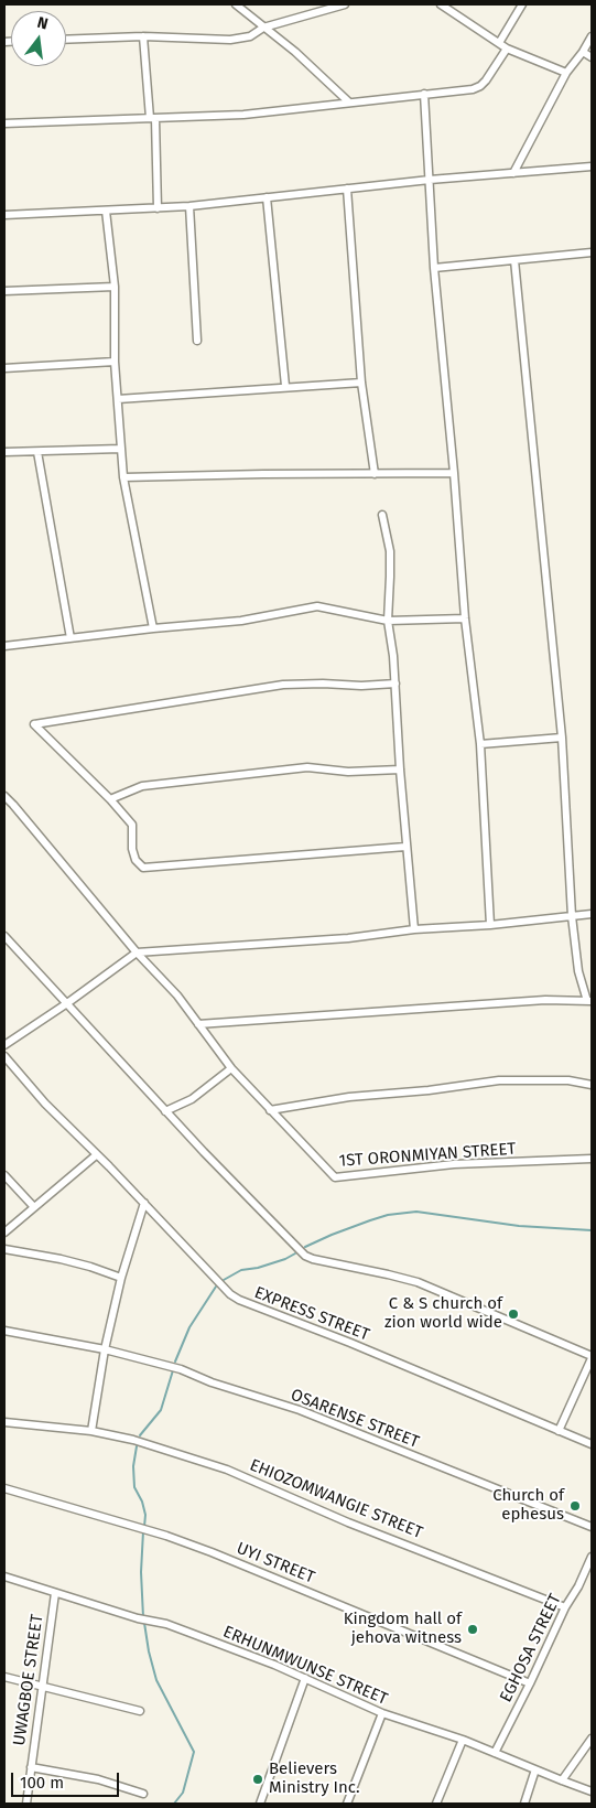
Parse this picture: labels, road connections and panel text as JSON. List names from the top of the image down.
{
  "streets": {
    "street": [
      "1ST ORONMIYAN STREET",
      "EXPRESS STREET",
      "OSARENSE STREET",
      "EHIOZOMWANGIE STREET",
      "UYI STREET",
      "EGHOSA STREET",
      "ERHUNMWUNSE STREET",
      "UWAGBOE STREET"
    ]
  },
  "crossings": [
    ["EHIOZOMWANGIE STREET", "EGHOSA STREET"],
    ["UYI STREET", "EGHOSA STREET"],
    ["EGHOSA STREET", "ERHUNMWUNSE STREET"],
    ["ERHUNMWUNSE STREET", "UWAGBOE STREET"]
  ],
  "places": [
    "C & S church of zion world wide",
    "Church of ephesus",
    "Kingdom hall of jehova witness",
    "Believers Ministry Inc."
  ],
  "scale_bar": "100 m",
  "north": "top"
}
